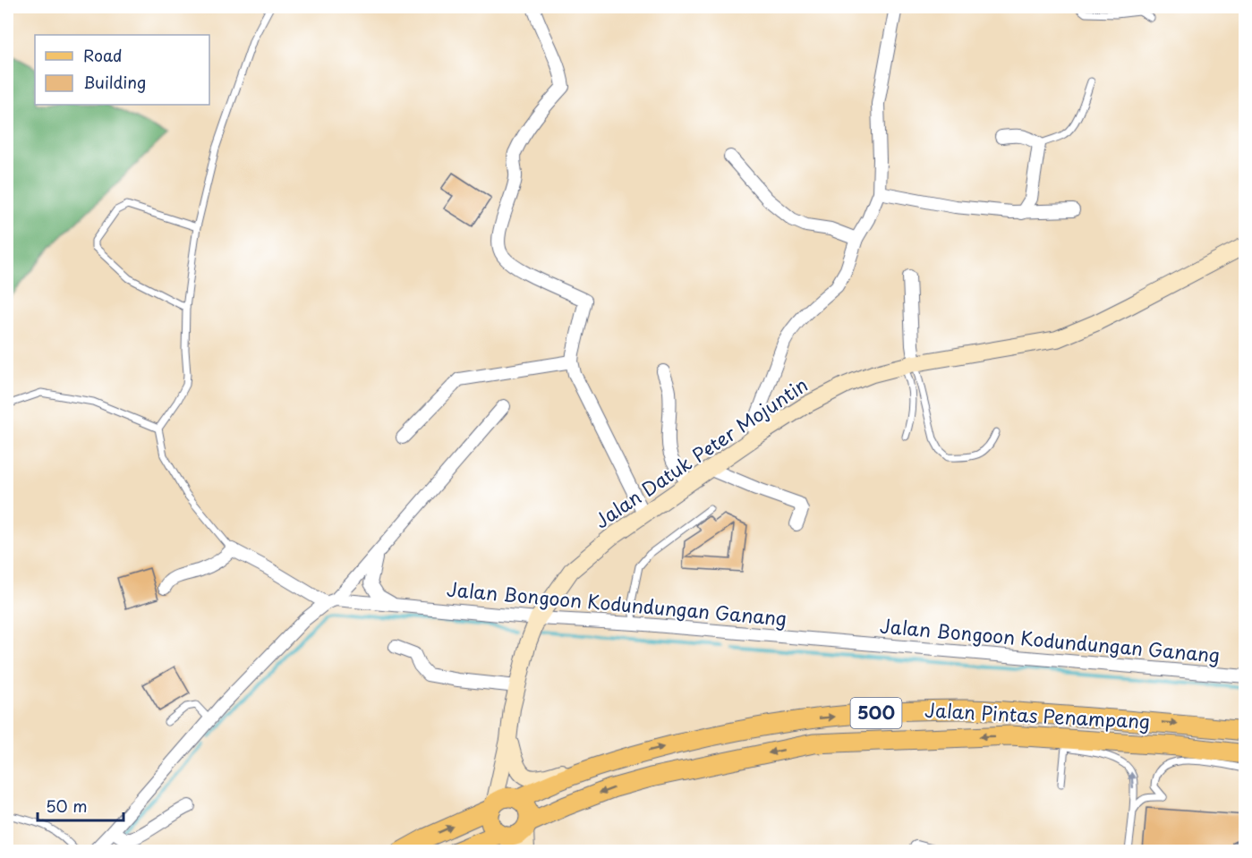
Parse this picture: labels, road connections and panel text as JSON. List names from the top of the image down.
{
  "streets": {
    "main road": ["Jalan Datuk Peter Mojuntin", "500", "Jalan Pintas Penampang"],
    "street": ["Jalan Bongoon Kodundungan Ganang"]
  },
  "crossings": [
    ["Jalan Datuk Peter Mojuntin", "Jalan Bongoon Kodundungan Ganang"],
    ["Jalan Datuk Peter Mojuntin", "500"],
    ["Jalan Datuk Peter Mojuntin", "Jalan Pintas Penampang"],
    ["500", "Jalan Pintas Penampang"]
  ],
  "legend": ["Road", "Building"],
  "scale_bar": "50 m"
}
